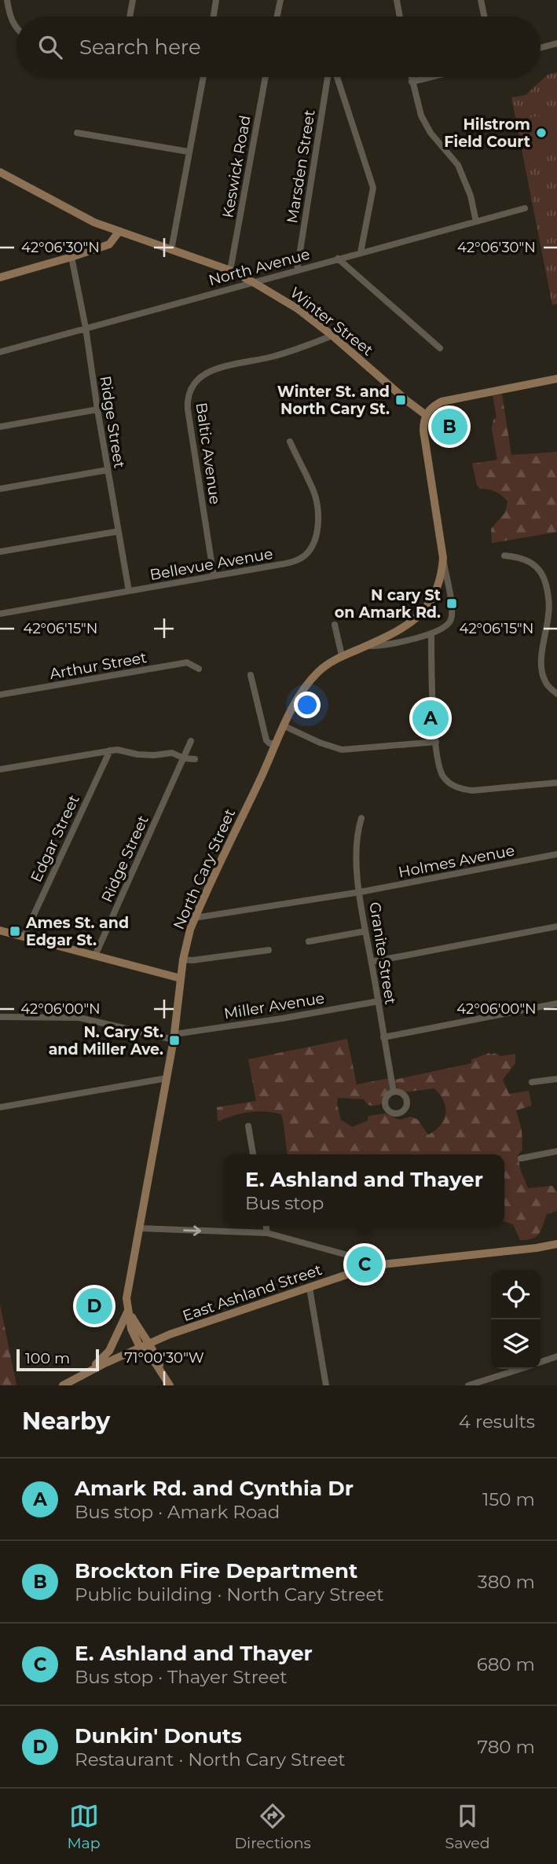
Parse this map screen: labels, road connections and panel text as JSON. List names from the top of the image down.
{
  "streets": {
    "street": [
      "Keswick Road",
      "Marsden Street",
      "North Avenue",
      "Winter Street",
      "Ridge Street",
      "Baltic Avenue",
      "Bellevue Avenue",
      "Arthur Street",
      "Edgar Street",
      "Holmes Avenue",
      "North Cary Street",
      "Granite Street",
      "Miller Avenue",
      "East Ashland Street"
    ]
  },
  "crossings": [
    ["Keswick Road", "Winter Street"],
    ["Marsden Street", "North Avenue"],
    ["North Avenue", "Winter Street"],
    ["North Avenue", "Ridge Street"],
    ["Winter Street", "Baltic Avenue"],
    ["Winter Street", "North Cary Street"],
    ["Ridge Street", "Bellevue Avenue"],
    ["Baltic Avenue", "Bellevue Avenue"],
    ["Holmes Avenue", "North Cary Street"],
    ["Holmes Avenue", "Granite Street"],
    ["North Cary Street", "Miller Avenue"],
    ["North Cary Street", "East Ashland Street"],
    ["Granite Street", "Miller Avenue"]
  ],
  "places": {
    "other": ["Hilstrom Field Court"],
    "transit": [
      "Winter St. and North Cary St.",
      "N cary St on Amark Rd.",
      "Ames St. and Edgar St.",
      "N. Cary St. and Miller Ave."
    ]
  },
  "scale_bar": "100 m",
  "page": {
    "search": "Search here",
    "pins": [
      "B",
      "A",
      "C",
      "D"
    ],
    "popup": ["E. Ashland and Thayer", "Bus stop"],
    "scale": "100 m",
    "heading": ["Nearby", "4 results"],
    "list": [
      {
        "mark": "A",
        "name": "Amark Rd. and Cynthia Dr",
        "note": "Bus stop · Amark Road",
        "value": "150 m"
      },
      {
        "mark": "B",
        "name": "Brockton Fire Department",
        "note": "Public building · North Cary Street",
        "value": "380 m"
      },
      {
        "mark": "C",
        "name": "E. Ashland and Thayer",
        "note": "Bus stop · Thayer Street",
        "value": "680 m"
      },
      {
        "mark": "D",
        "name": "Dunkin' Donuts",
        "note": "Restaurant · North Cary Street",
        "value": "780 m"
      }
    ],
    "nav": ["Map", "Directions", "Saved"]
  },
  "coordinates": [
    "42°06'30\"N",
    "42°06'15\"N",
    "42°06'00\"N",
    "71°00'30\"W"
  ]
}
